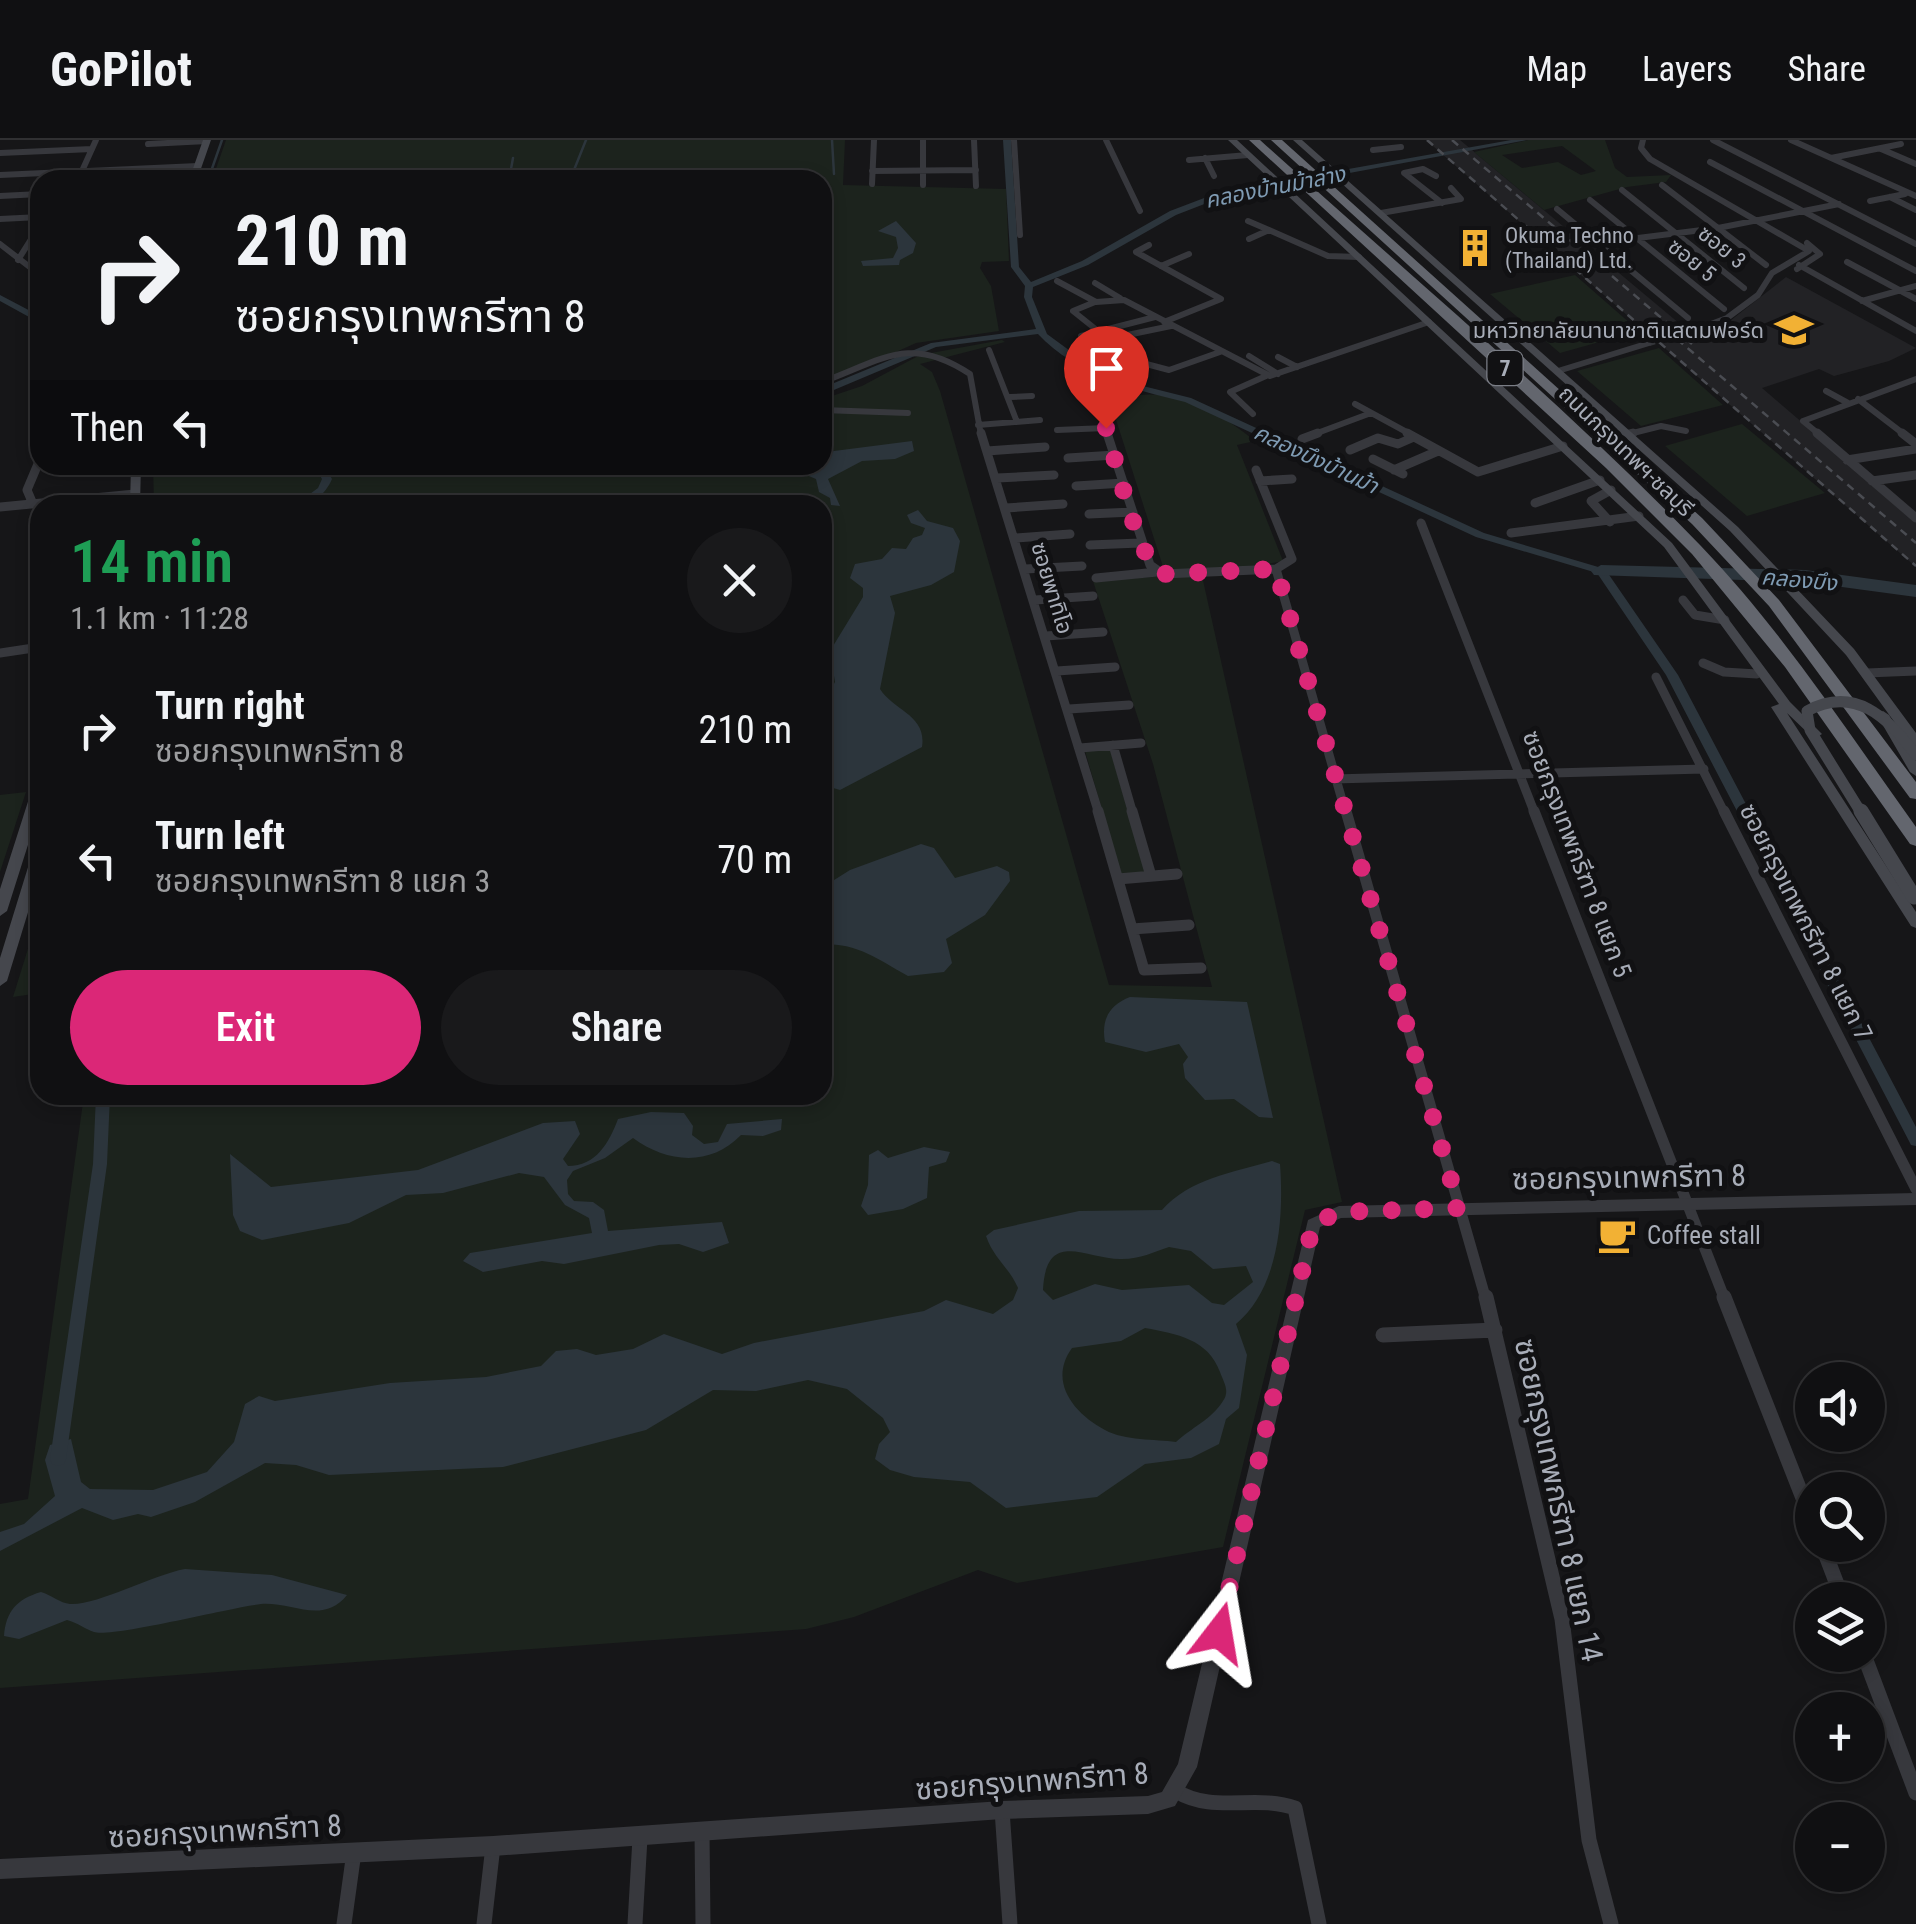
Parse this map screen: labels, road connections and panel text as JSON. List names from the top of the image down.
{
  "streets": {
    "highway": ["7", "ถนนกรุงเทพฯ-ชลบุรี"],
    "street": [
      "ซอย 3",
      "ซอย 5",
      "ซอยพาทิโอ",
      "ซอยกรุงเทพกรีฑา 8 แยก 5",
      "ซอยกรุงเทพกรีฑา 8 แยก 7",
      "ซอยกรุงเทพกรีฑา 8",
      "ซอยกรุงเทพกรีฑา 8 แยก 14"
    ]
  },
  "crossings": [
    ["ซอยกรุงเทพกรีฑา 8 แยก 5", "ซอยกรุงเทพกรีฑา 8"],
    ["ซอยกรุงเทพกรีฑา 8", "ซอยกรุงเทพกรีฑา 8 แยก 14"]
  ],
  "water": ["คลองบ้านม้าล่าง", "คลองบึงบ้านม้า", "คลองบึง"],
  "places": {
    "building": ["Okuma Techno (Thailand) Ltd."],
    "school or university": ["มหาวิทยาลัยนานาชาติแสตมฟอร์ด"],
    "cafe": ["Coffee stall"]
  },
  "page": {
    "header": "GoPilot",
    "nav": ["Map", "Layers", "Share"],
    "turn": ["210 m", "ซอยกรุงเทพกรีฑา 8"],
    "then": "Then",
    "heading": ["14 min", "1.1 km · 11:28"],
    "list": [
      {
        "name": "Turn right",
        "note": "ซอยกรุงเทพกรีฑา 8",
        "value": "210 m"
      },
      {
        "name": "Turn left",
        "note": "ซอยกรุงเทพกรีฑา 8 แยก 3",
        "value": "70 m"
      }
    ],
    "buttons": ["Exit", "Share"],
    "map_buttons": ["+", "−"]
  }
}
